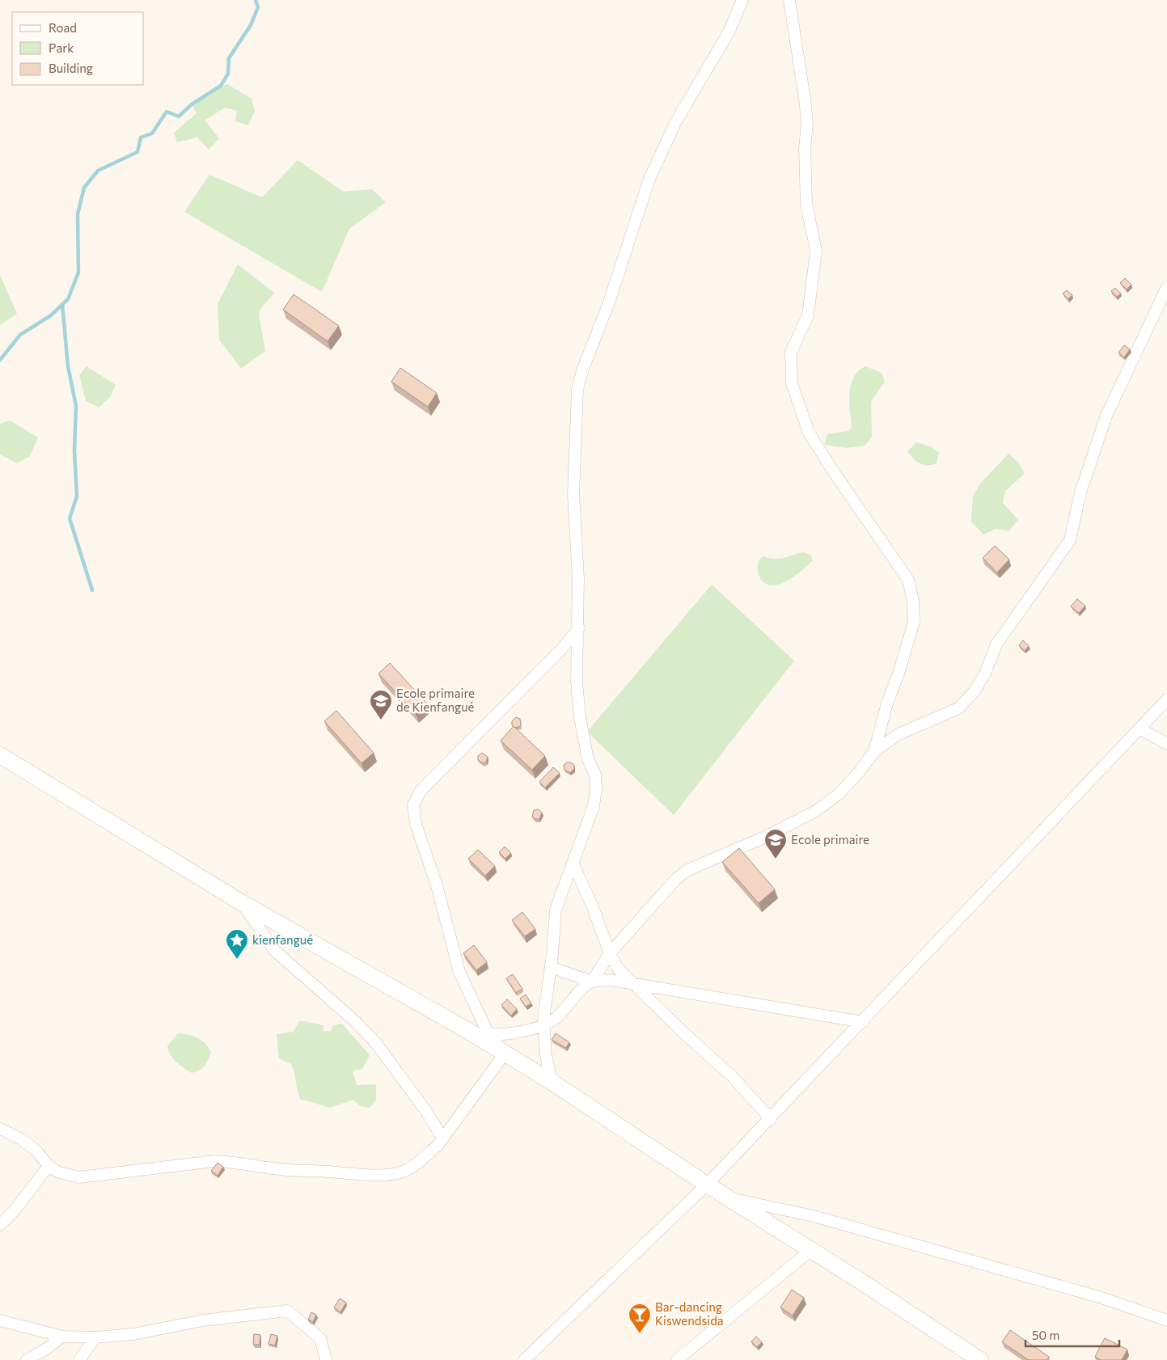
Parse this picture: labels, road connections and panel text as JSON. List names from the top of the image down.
{
  "places": {
    "school or university": ["Ecole primaire de Kienfangué", "Ecole primaire"],
    "place": ["kienfangué"],
    "bar": ["Bar-dancing Kiswendsida"]
  },
  "legend": ["Road", "Park", "Building"],
  "scale_bar": "50 m"
}
